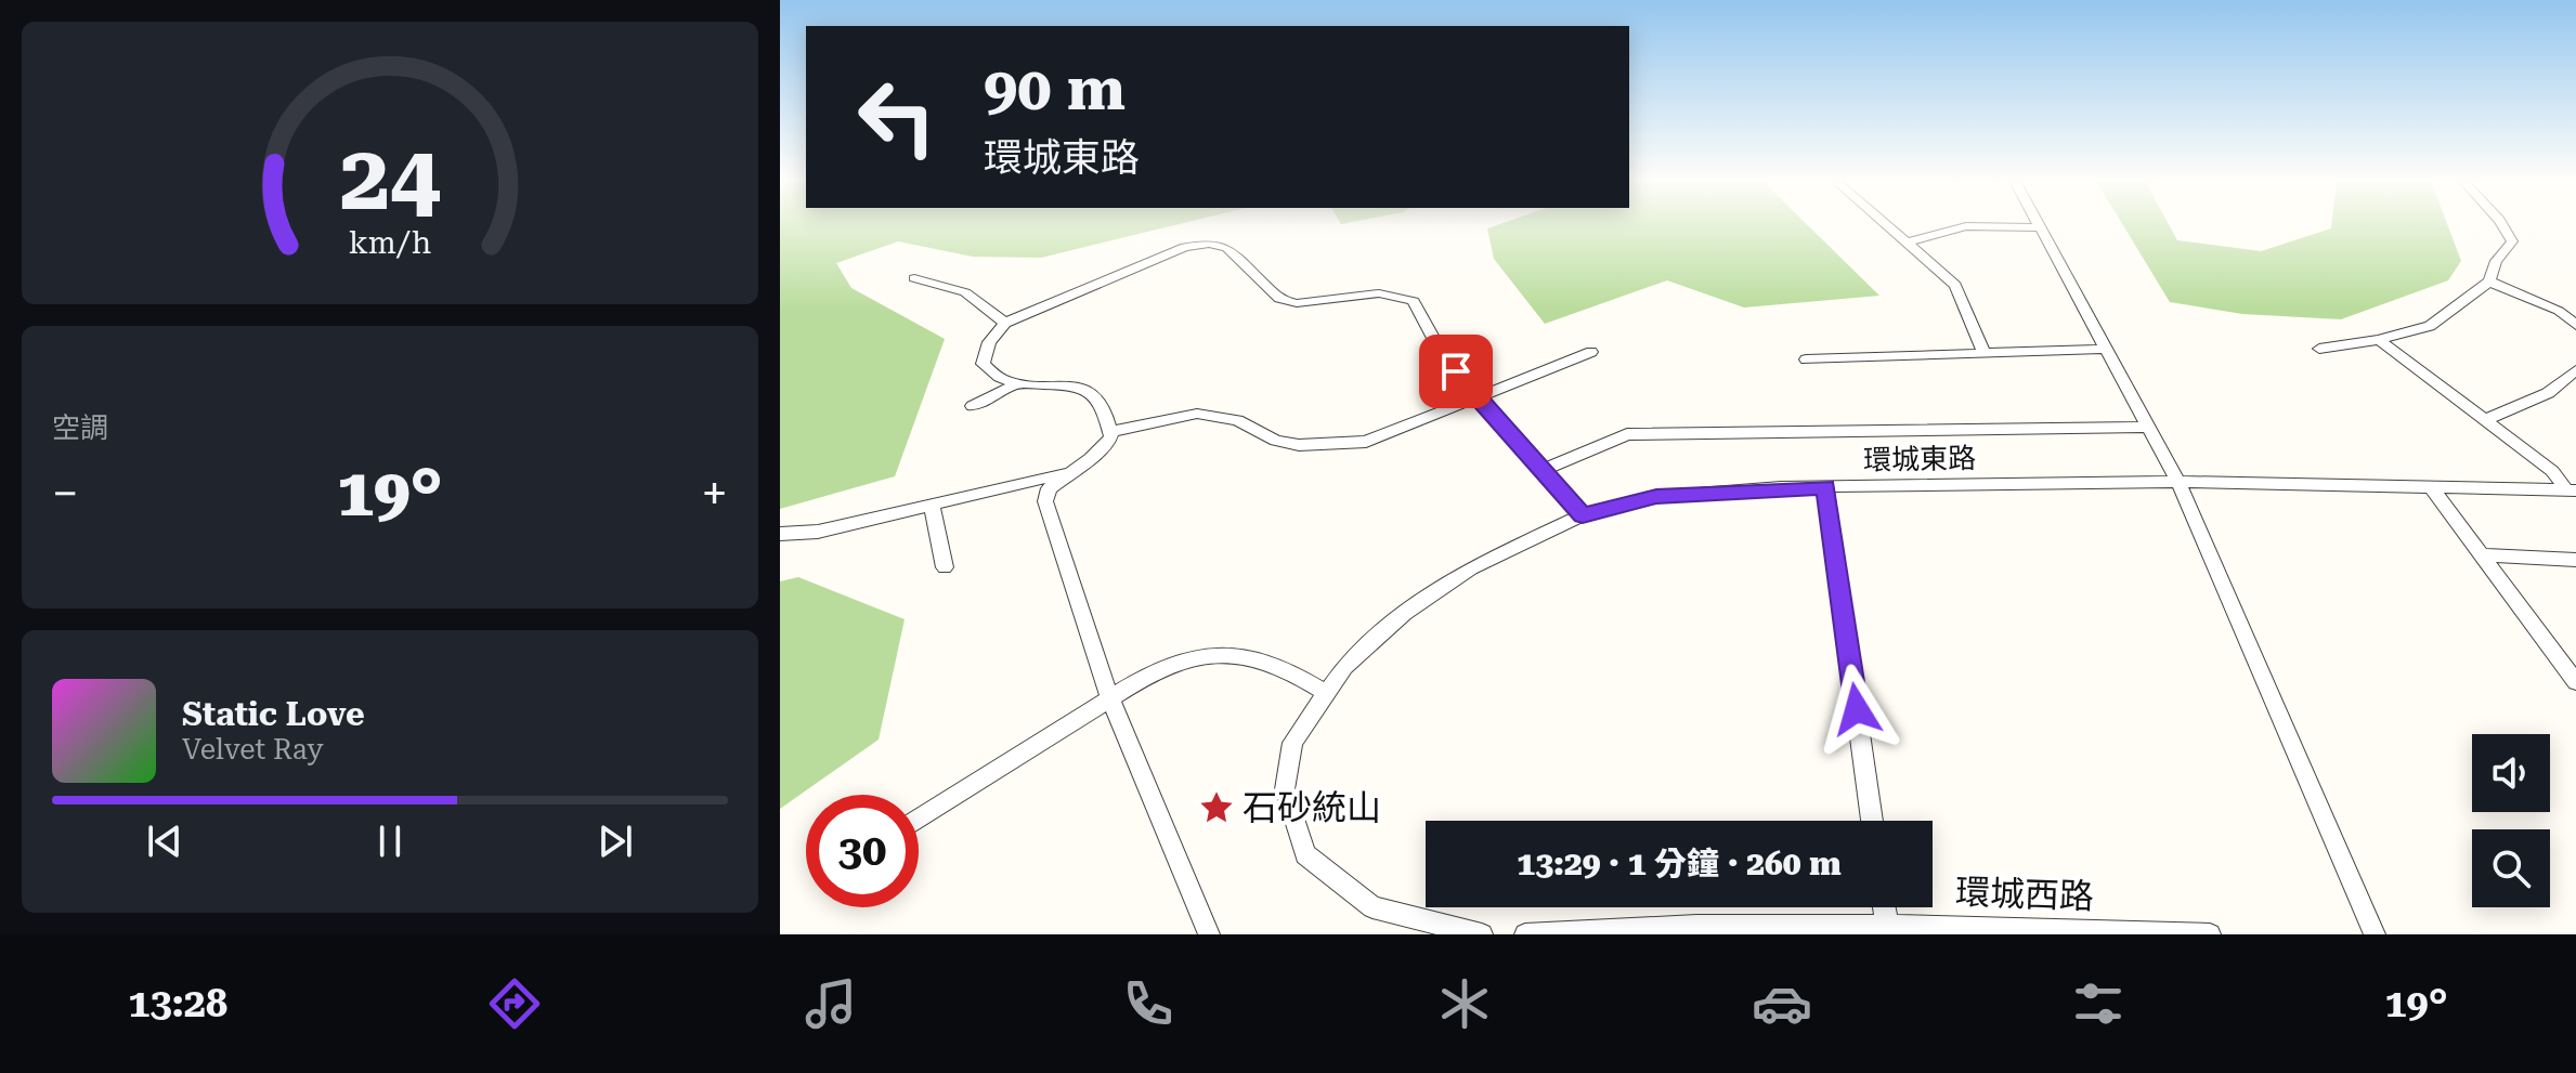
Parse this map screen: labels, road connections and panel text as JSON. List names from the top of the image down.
{
  "streets": {
    "street": ["環城東路", "環城西路"]
  },
  "places": {
    "place": ["石砂統山"]
  },
  "page": {
    "turn": ["90 m", "環城東路"],
    "tile": "空調",
    "heat": ["−", "19°", "+"],
    "song": ["Static Love", "Velvet Ray"],
    "limit": "30",
    "trip": "13:29 · 1 分鐘 · 260 m",
    "tabs": ["13:28", "19°"],
    "gauge": ["24", "km/h"]
  }
}
